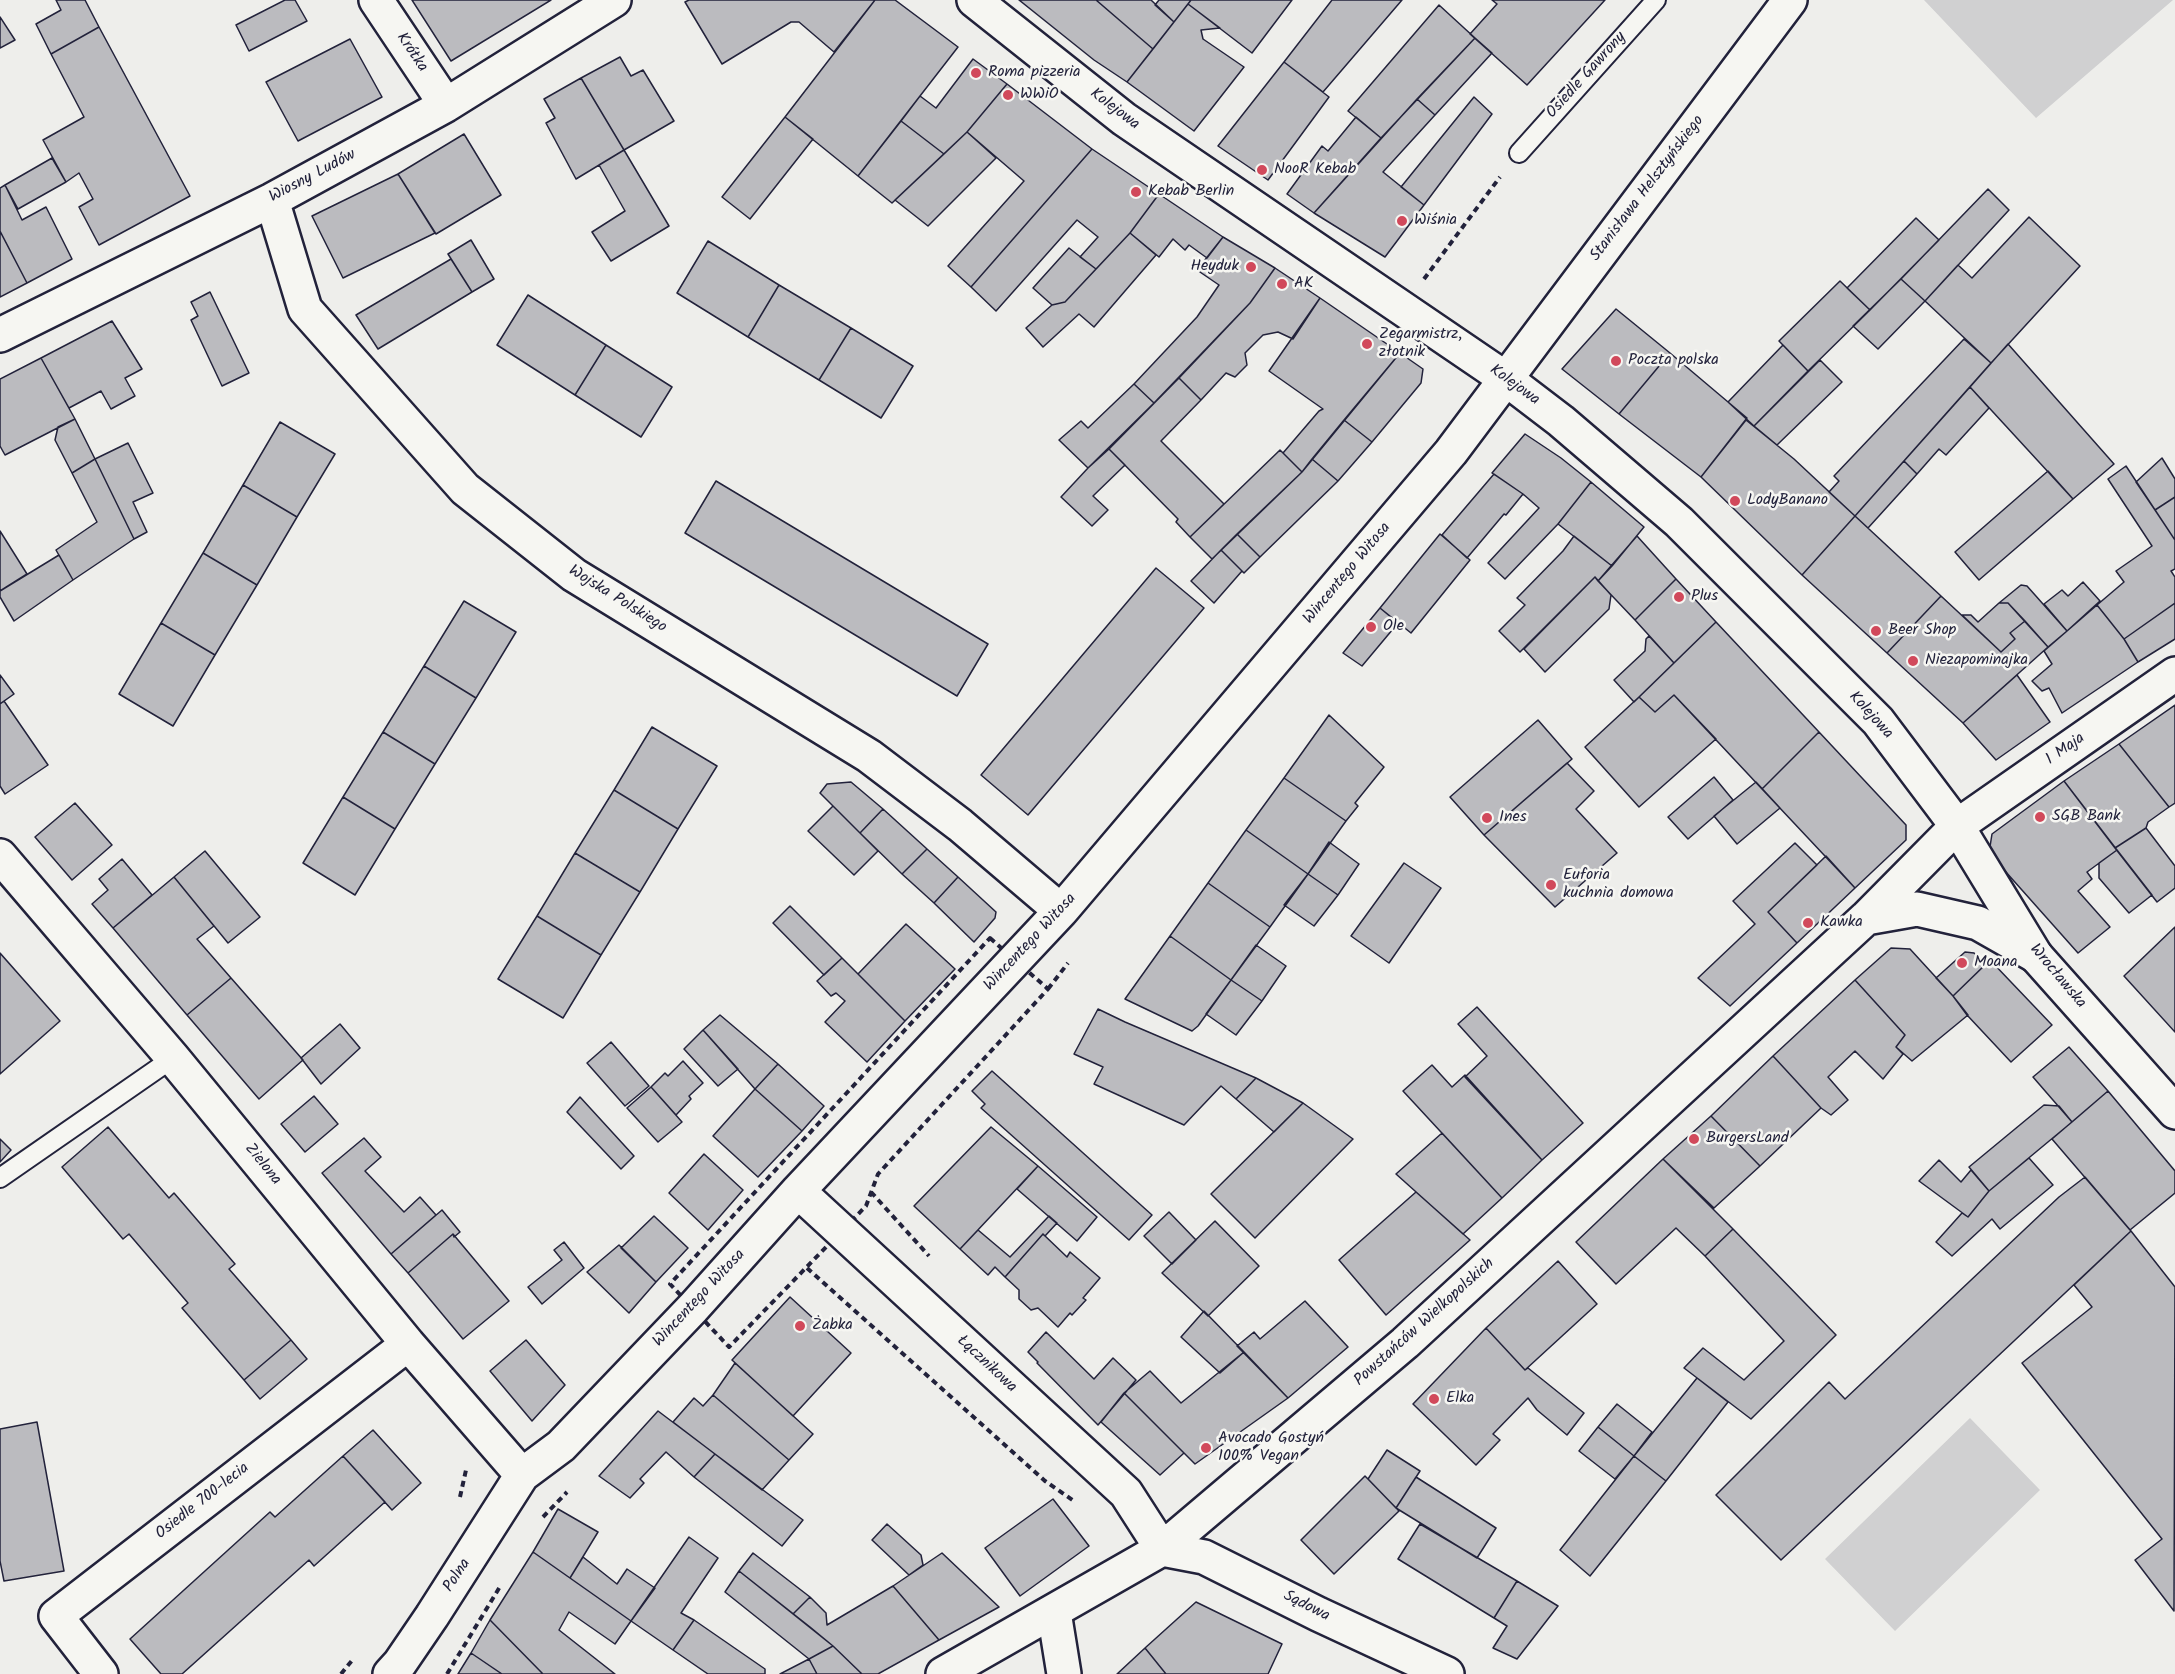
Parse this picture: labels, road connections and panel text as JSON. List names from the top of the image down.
{
  "streets": {
    "street": [
      "Krótka",
      "Kolejowa",
      "Wiosny Ludów",
      "Stanisława Helsztyńskiego",
      "Wincentego Witosa",
      "Wojska Polskiego",
      "1 Maja",
      "Wrocławska",
      "Zielona",
      "Powstańców Wielkopolskich",
      "Łącznikowa",
      "Osiedle 700-lecia",
      "Polna",
      "Sądowa"
    ],
    "lane": ["Osiedle Gawrony"]
  },
  "crossings": [
    ["Krótka", "Wiosny Ludów"],
    ["Kolejowa", "Stanisława Helsztyńskiego"],
    ["Kolejowa", "Wincentego Witosa"],
    ["Kolejowa", "1 Maja"],
    ["Kolejowa", "Wrocławska"],
    ["Kolejowa", "Powstańców Wielkopolskich"],
    ["Wiosny Ludów", "Wojska Polskiego"],
    ["Stanisława Helsztyńskiego", "Wincentego Witosa"],
    ["Wincentego Witosa", "Wojska Polskiego"],
    ["Wincentego Witosa", "Zielona"],
    ["Wincentego Witosa", "Łącznikowa"],
    ["Wincentego Witosa", "Polna"],
    ["1 Maja", "Wrocławska"],
    ["1 Maja", "Powstańców Wielkopolskich"],
    ["Wrocławska", "Powstańców Wielkopolskich"],
    ["Zielona", "Osiedle 700-lecia"],
    ["Zielona", "Polna"],
    ["Powstańców Wielkopolskich", "Łącznikowa"],
    ["Powstańców Wielkopolskich", "Sądowa"],
    ["Łącznikowa", "Sądowa"]
  ],
  "places": [
    "Roma pizzeria",
    "WWiO",
    "NooR Kebab",
    "Kebab Berlin",
    "Wiśnia",
    "Heyduk",
    "AK",
    "Zegarmistrz, złotnik",
    "Poczta polska",
    "LodyBanano",
    "Plus",
    "Ole",
    "Beer Shop",
    "Niezapominajka",
    "SGB Bank",
    "Ines",
    "Euforia kuchnia domowa",
    "Kawka",
    "Moana",
    "BurgersLand",
    "Żabka",
    "Elka",
    "Avocado Gostyń 100% Vegan"
  ]
}
